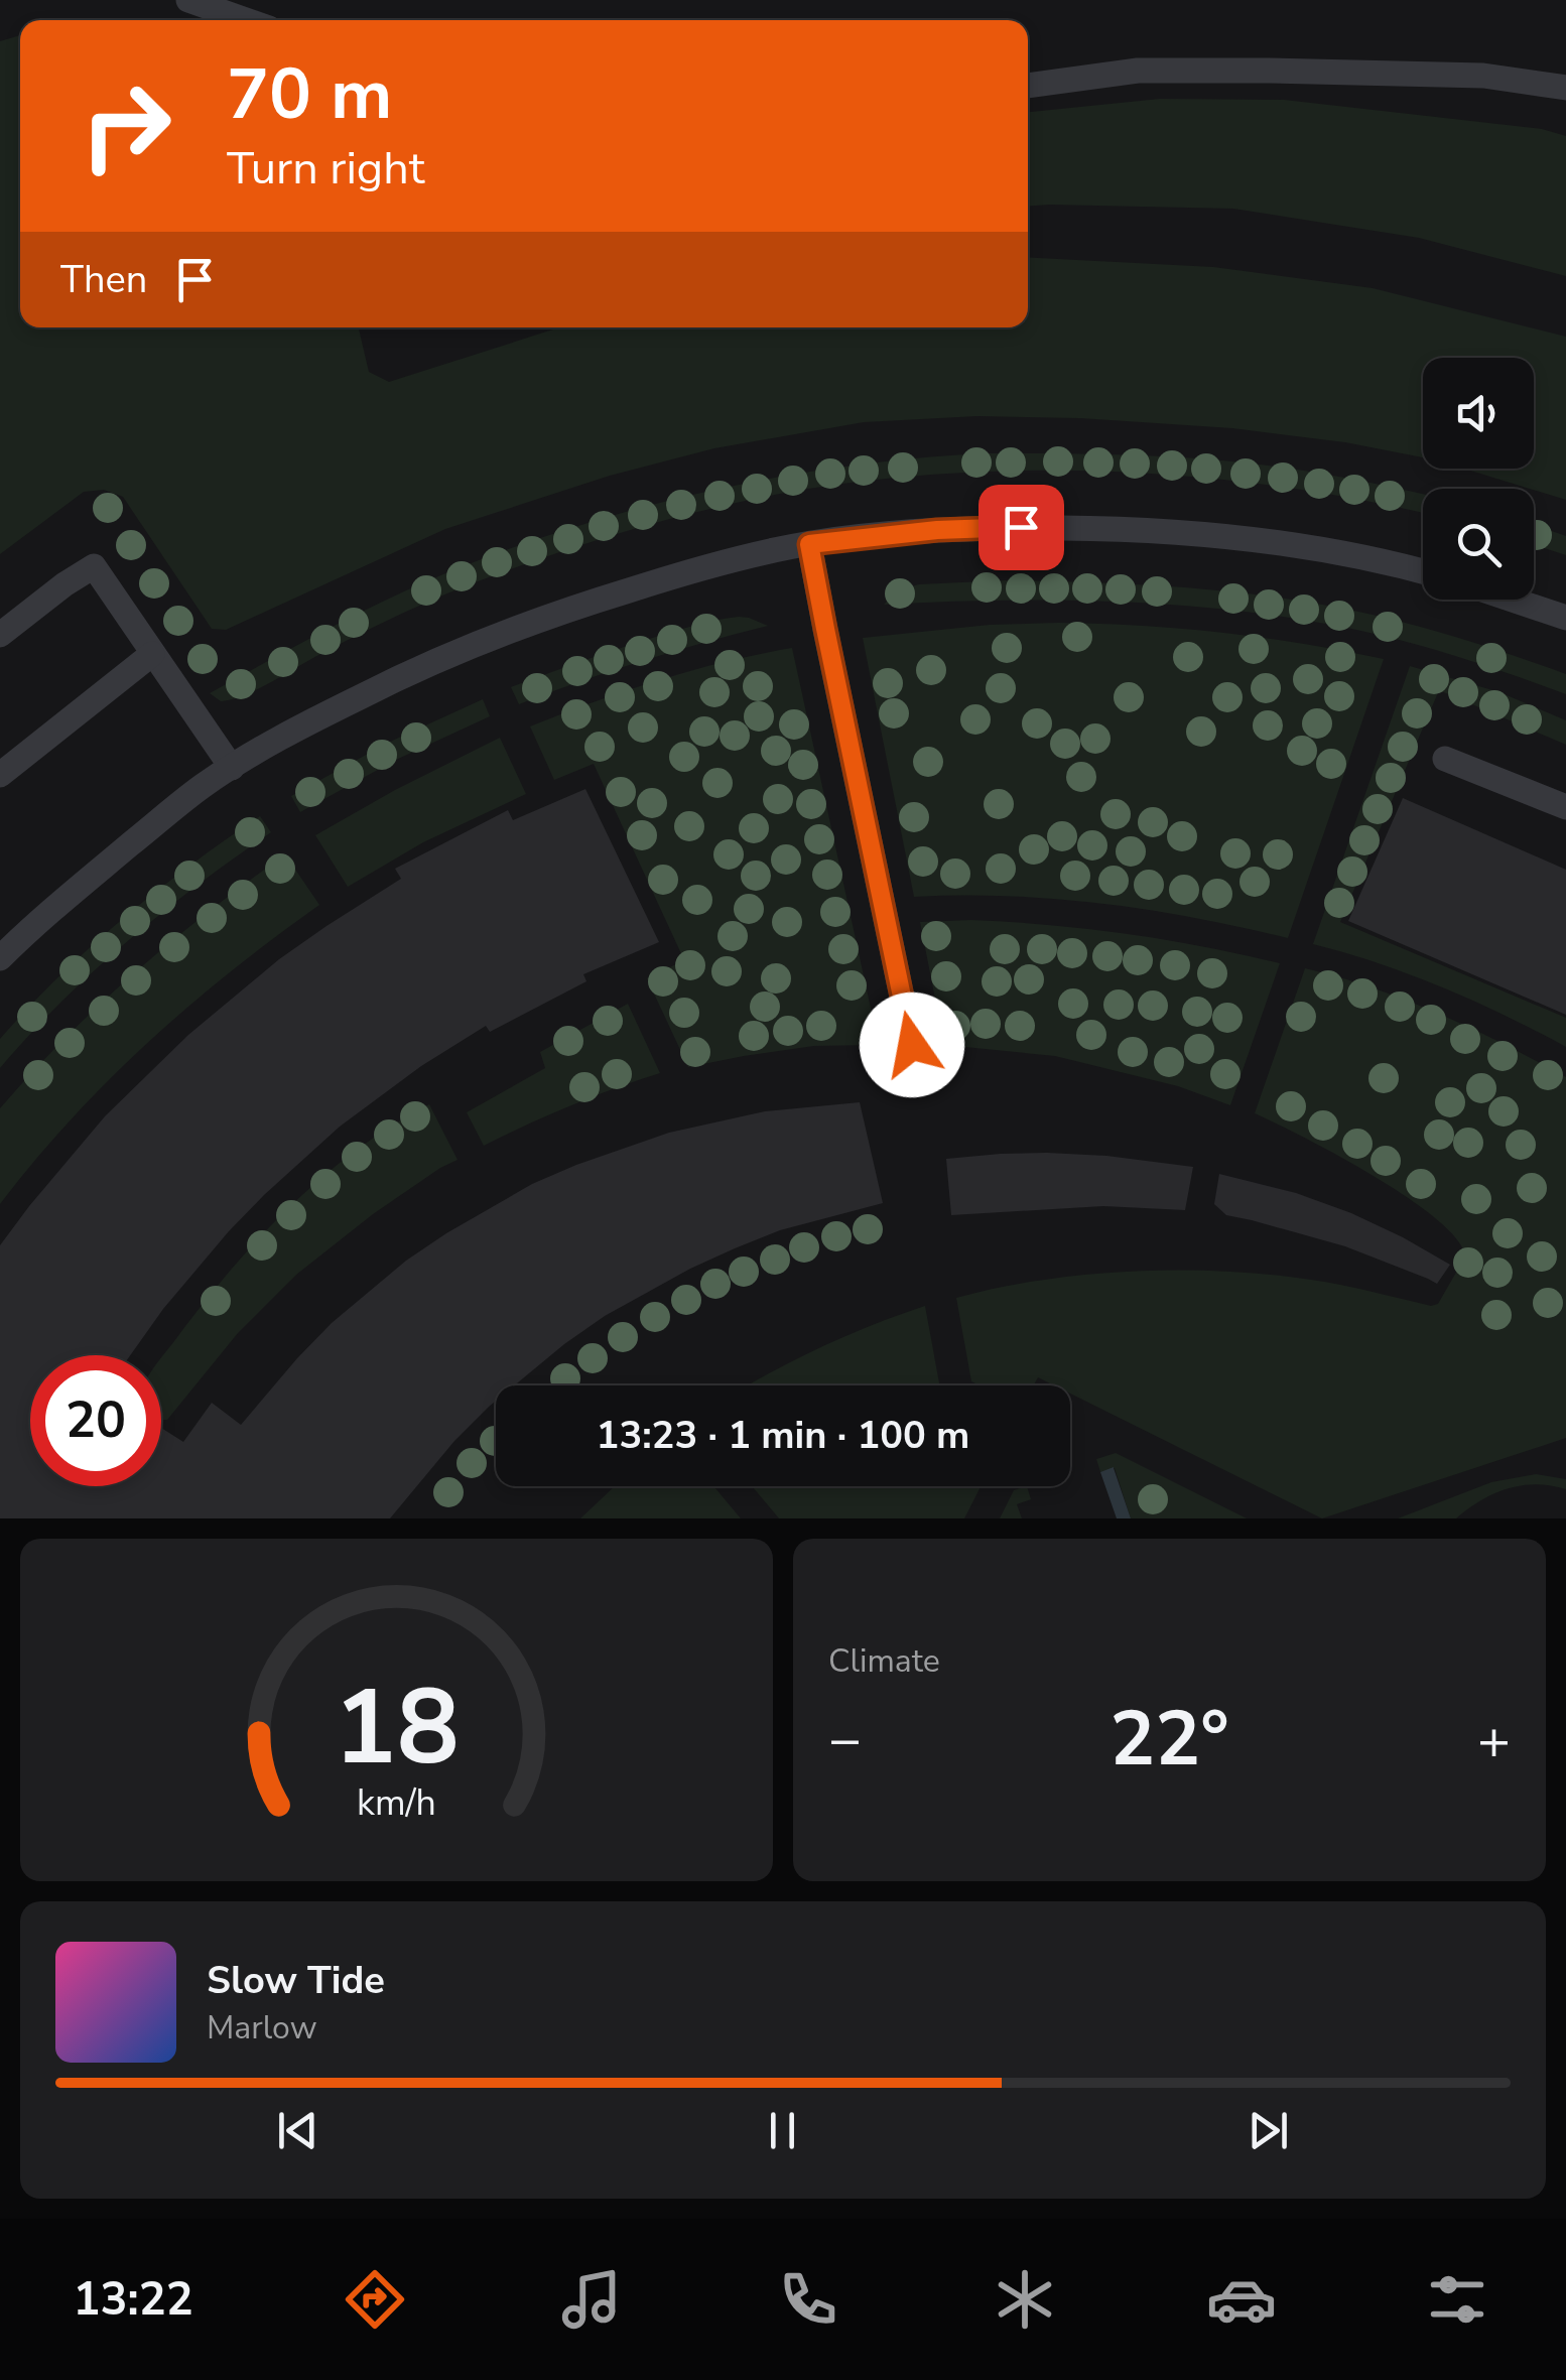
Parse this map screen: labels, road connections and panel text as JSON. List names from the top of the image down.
{
  "page": {
    "turn": ["70 m", "Turn right"],
    "then": "Then",
    "limit": "20",
    "trip": "13:23 · 1 min · 100 m",
    "tile": "Climate",
    "heat": ["−", "22°", "+"],
    "song": ["Slow Tide", "Marlow"],
    "tabs": "13:22",
    "gauge": ["18", "km/h"]
  }
}
